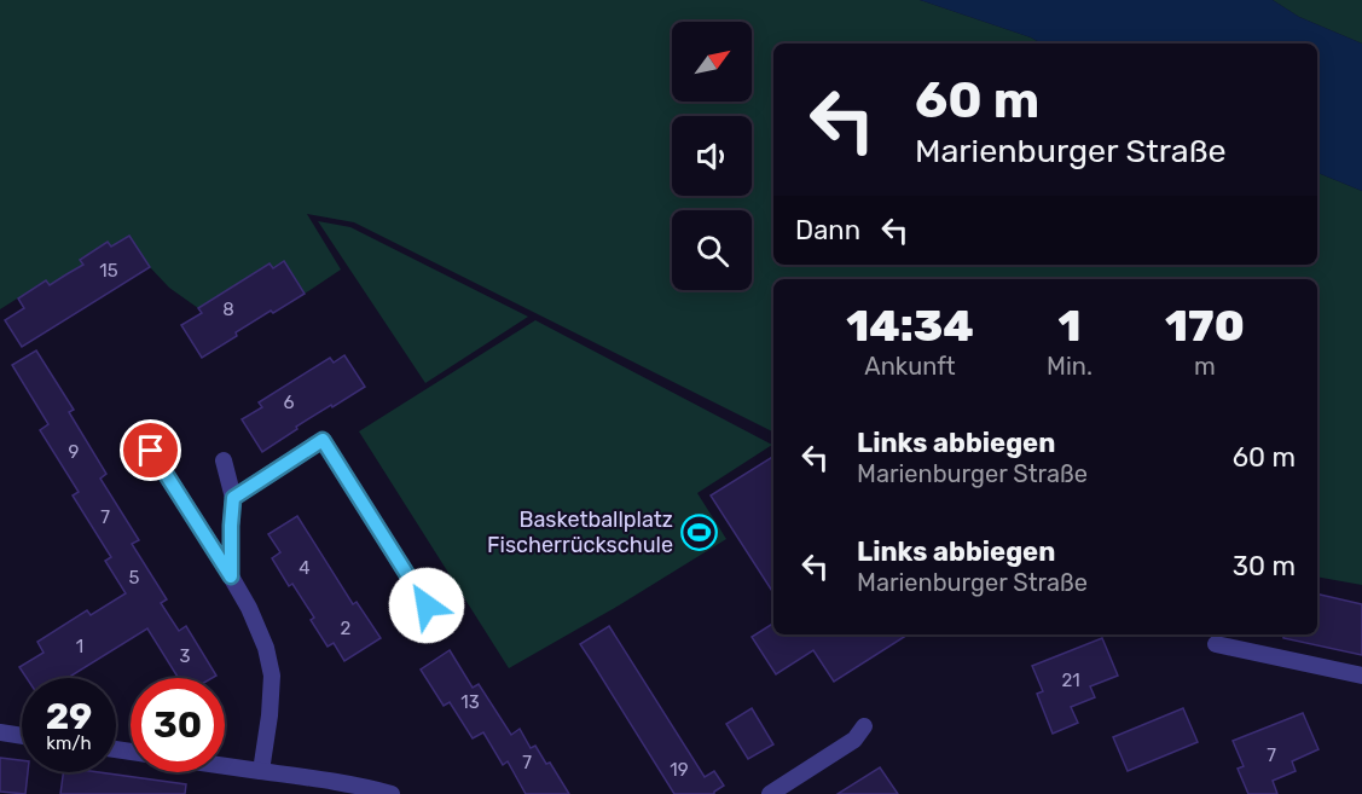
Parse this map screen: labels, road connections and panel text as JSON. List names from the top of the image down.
{
  "places": {
    "sports": ["Basketballplatz Fischerrückschule"]
  },
  "house_numbers": [
    "15",
    "8",
    "6",
    "9",
    "7",
    "4",
    "5",
    "2",
    "1",
    "3",
    "21",
    "13",
    "7",
    "7",
    "19"
  ],
  "north": "top right",
  "page": {
    "turn": ["60 m", "Marienburger Straße"],
    "then": "Dann",
    "eta": [
      "14:34",
      "Ankunft",
      "1",
      "Min.",
      "170",
      "m"
    ],
    "list": [
      {
        "name": "Links abbiegen",
        "note": "Marienburger Straße",
        "value": "60 m"
      },
      {
        "name": "Links abbiegen",
        "note": "Marienburger Straße",
        "value": "30 m"
      }
    ],
    "speed": "29 km/h",
    "limit": "30"
  }
}
